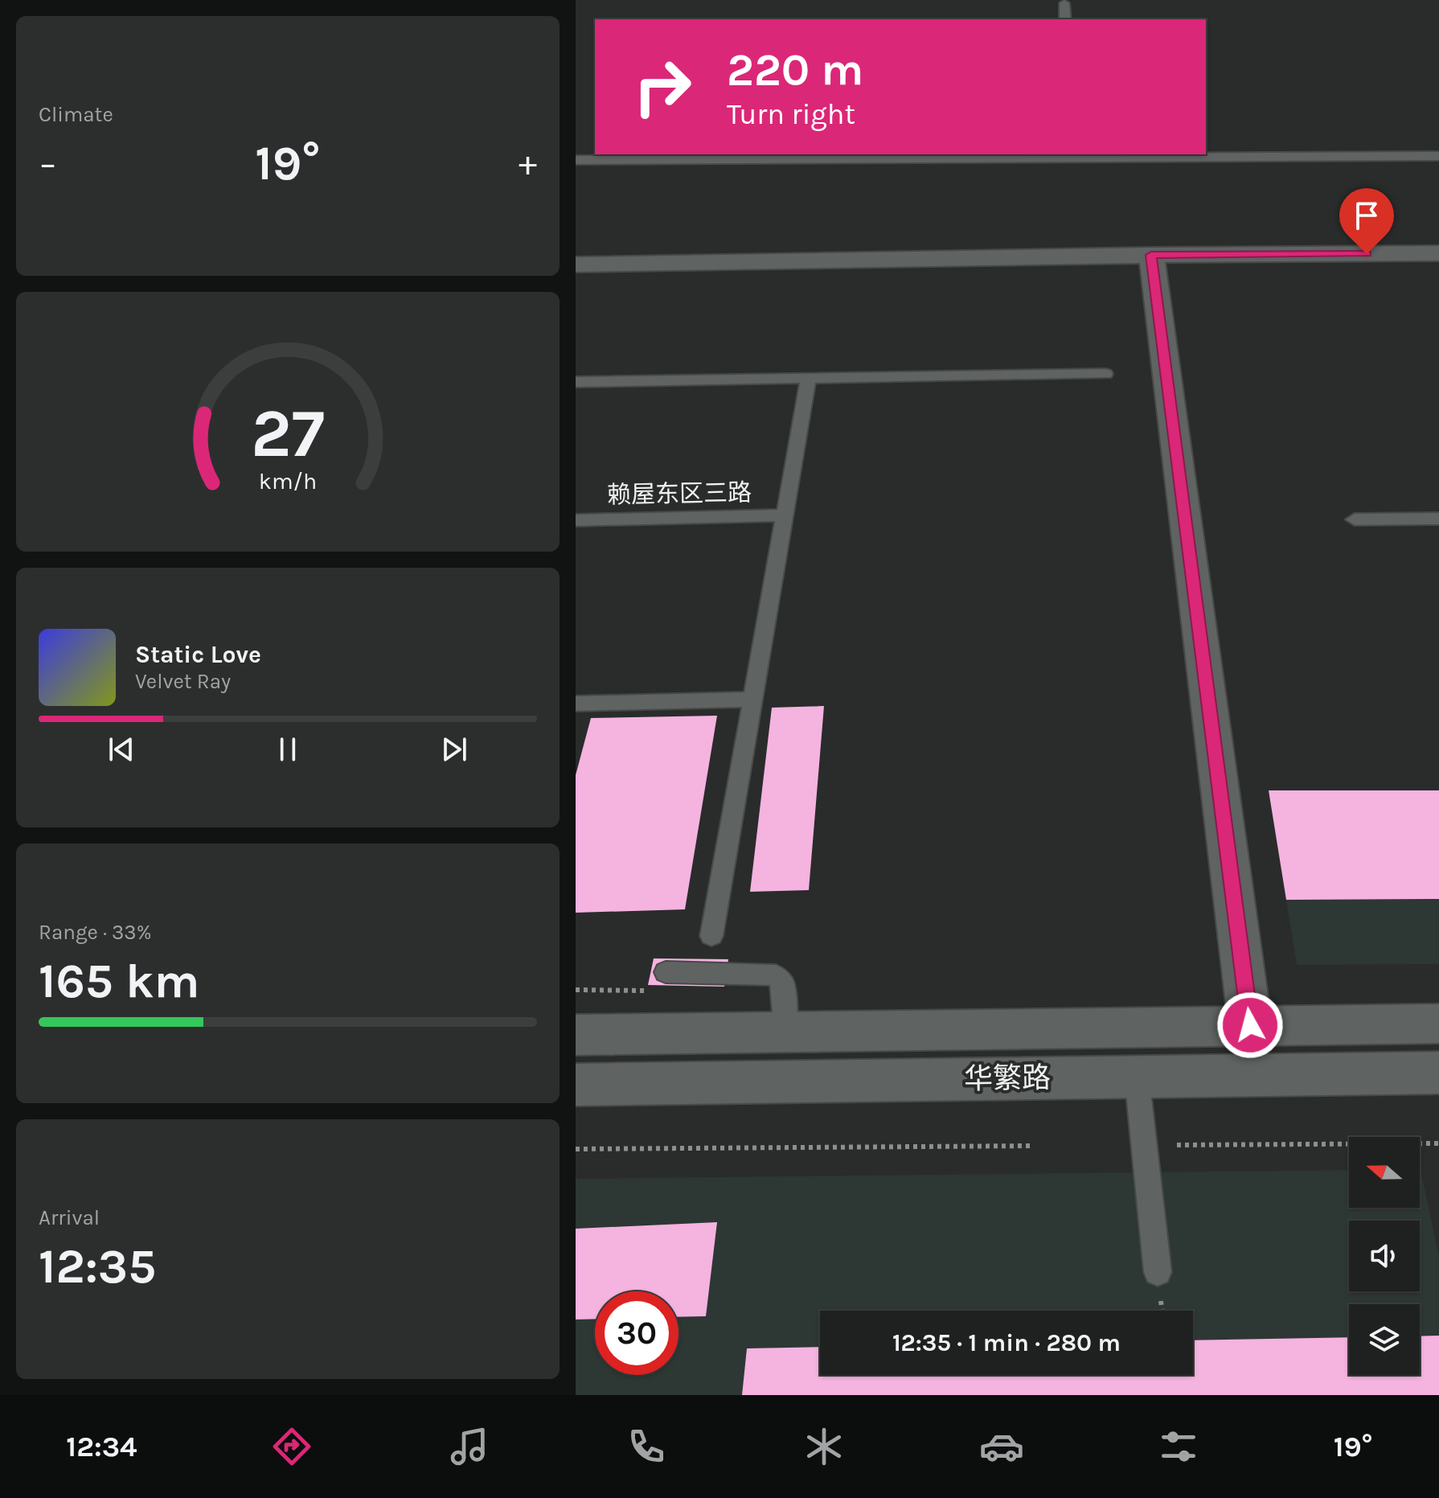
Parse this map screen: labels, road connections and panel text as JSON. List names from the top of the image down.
{
  "streets": {
    "street": ["华繁路"],
    "lane": ["赖屋东区三路"]
  },
  "north": "left",
  "page": {
    "tile": [
      "Climate",
      ["Range · 33%", "165 km"],
      ["Arrival", "12:35"]
    ],
    "turn": ["220 m", "Turn right"],
    "heat": ["−", "19°", "+"],
    "song": ["Static Love", "Velvet Ray"],
    "limit": "30",
    "trip": "12:35 · 1 min · 280 m",
    "tabs": ["12:34", "19°"],
    "gauge": ["27", "km/h"]
  }
}
